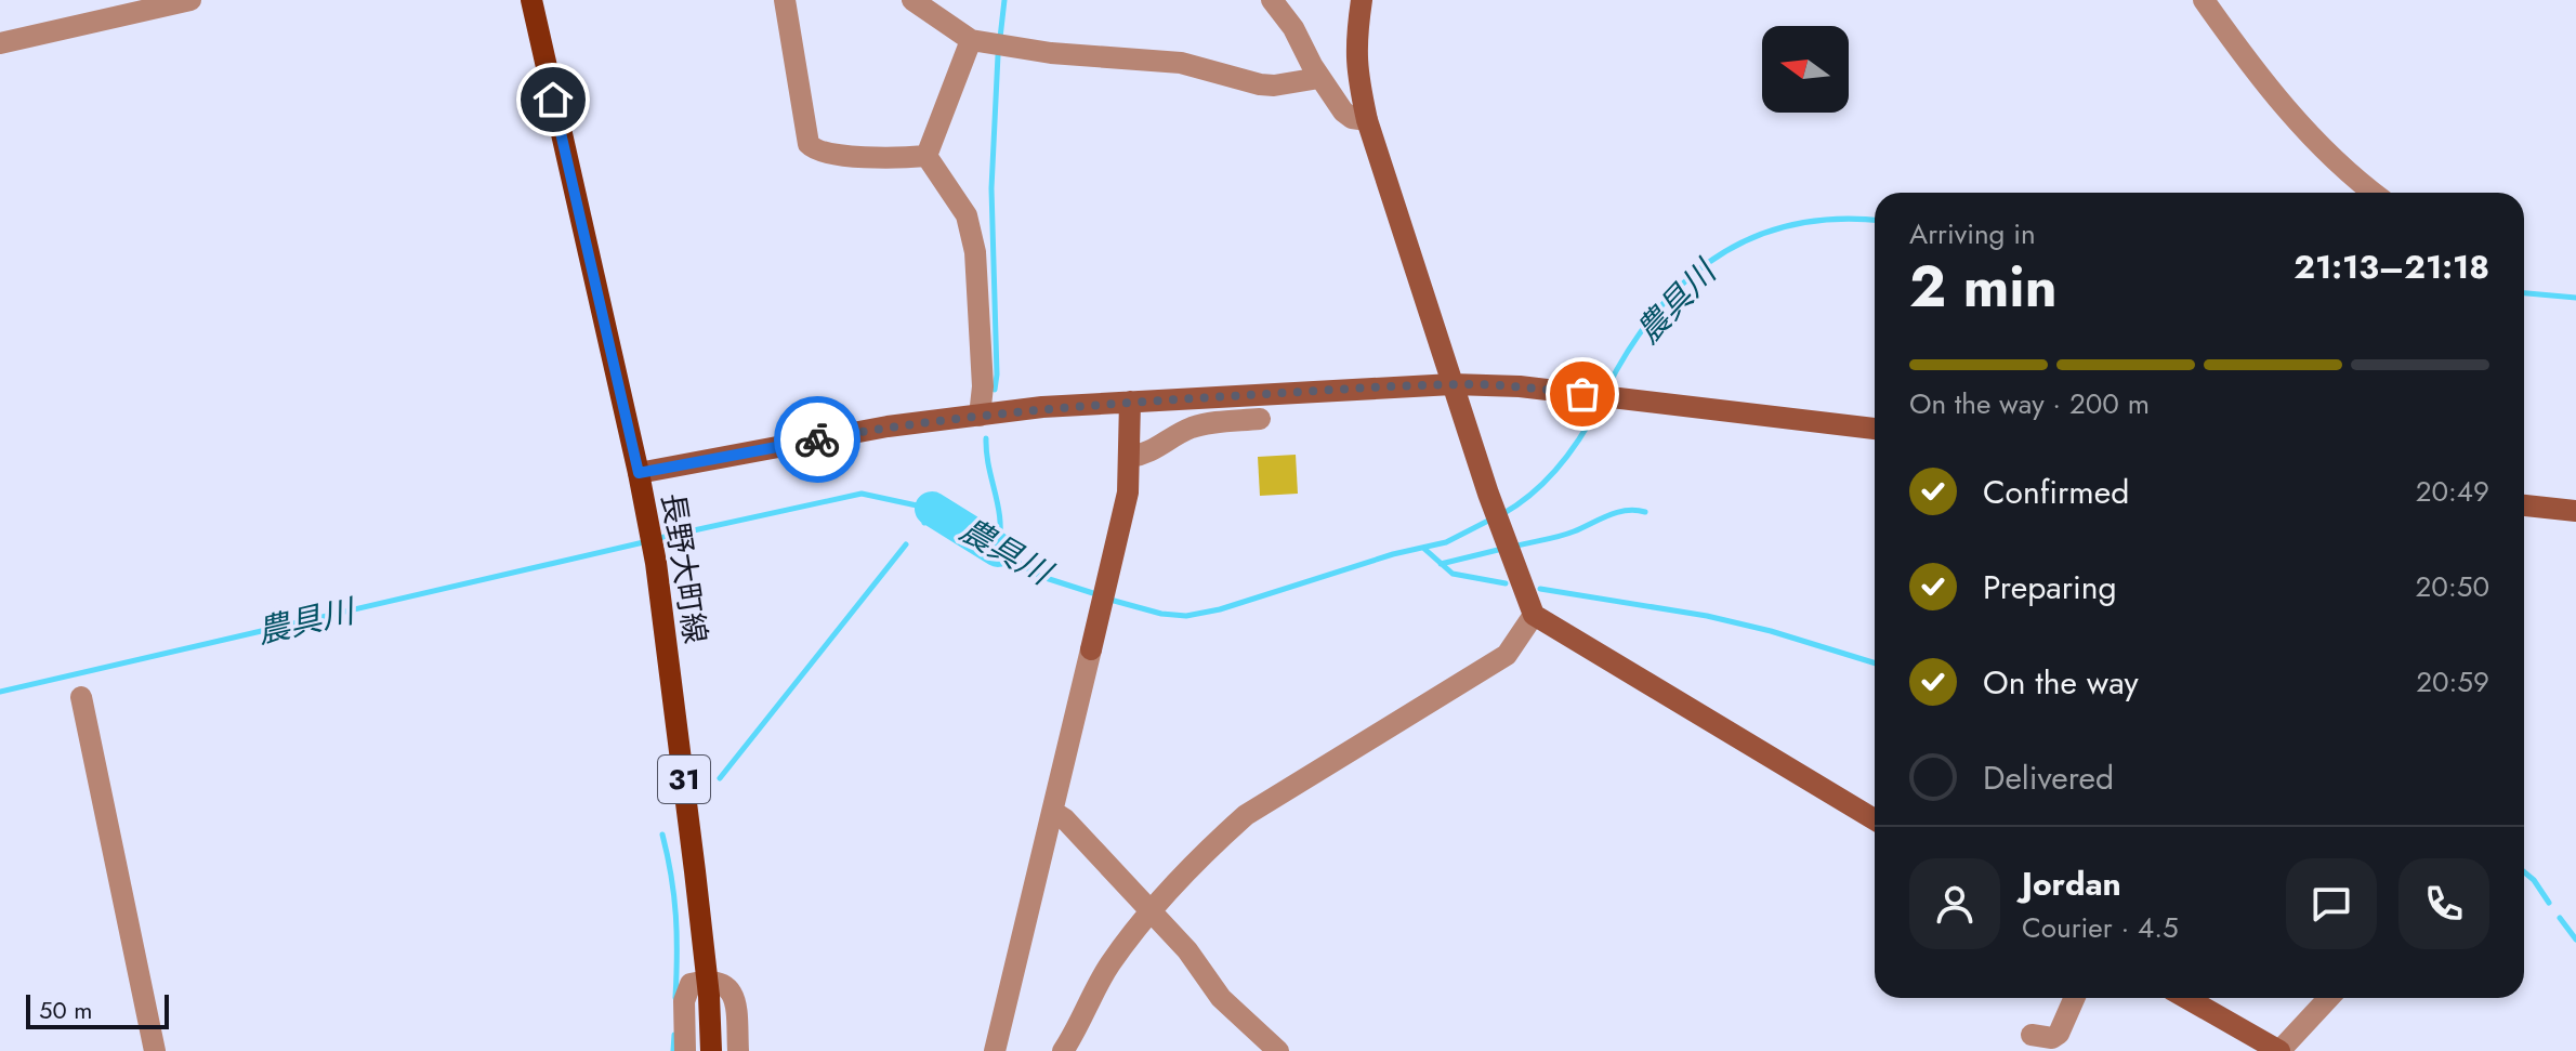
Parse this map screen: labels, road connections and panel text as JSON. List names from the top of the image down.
{
  "streets": {
    "main road": ["長野大町線", "31"]
  },
  "water": ["農具川"],
  "scale_bar": "50 m",
  "north": "left",
  "page": {
    "heading": ["2 min", "Arriving in", "21:13–21:18"],
    "panel": ["Jordan", "Courier · 4.5"],
    "bar": "On the way · 200 m",
    "list": [
      ["Confirmed", "20:49"],
      ["Preparing", "20:50"],
      ["On the way", "20:59"],
      "Delivered"
    ],
    "scale": "50 m"
  }
}
